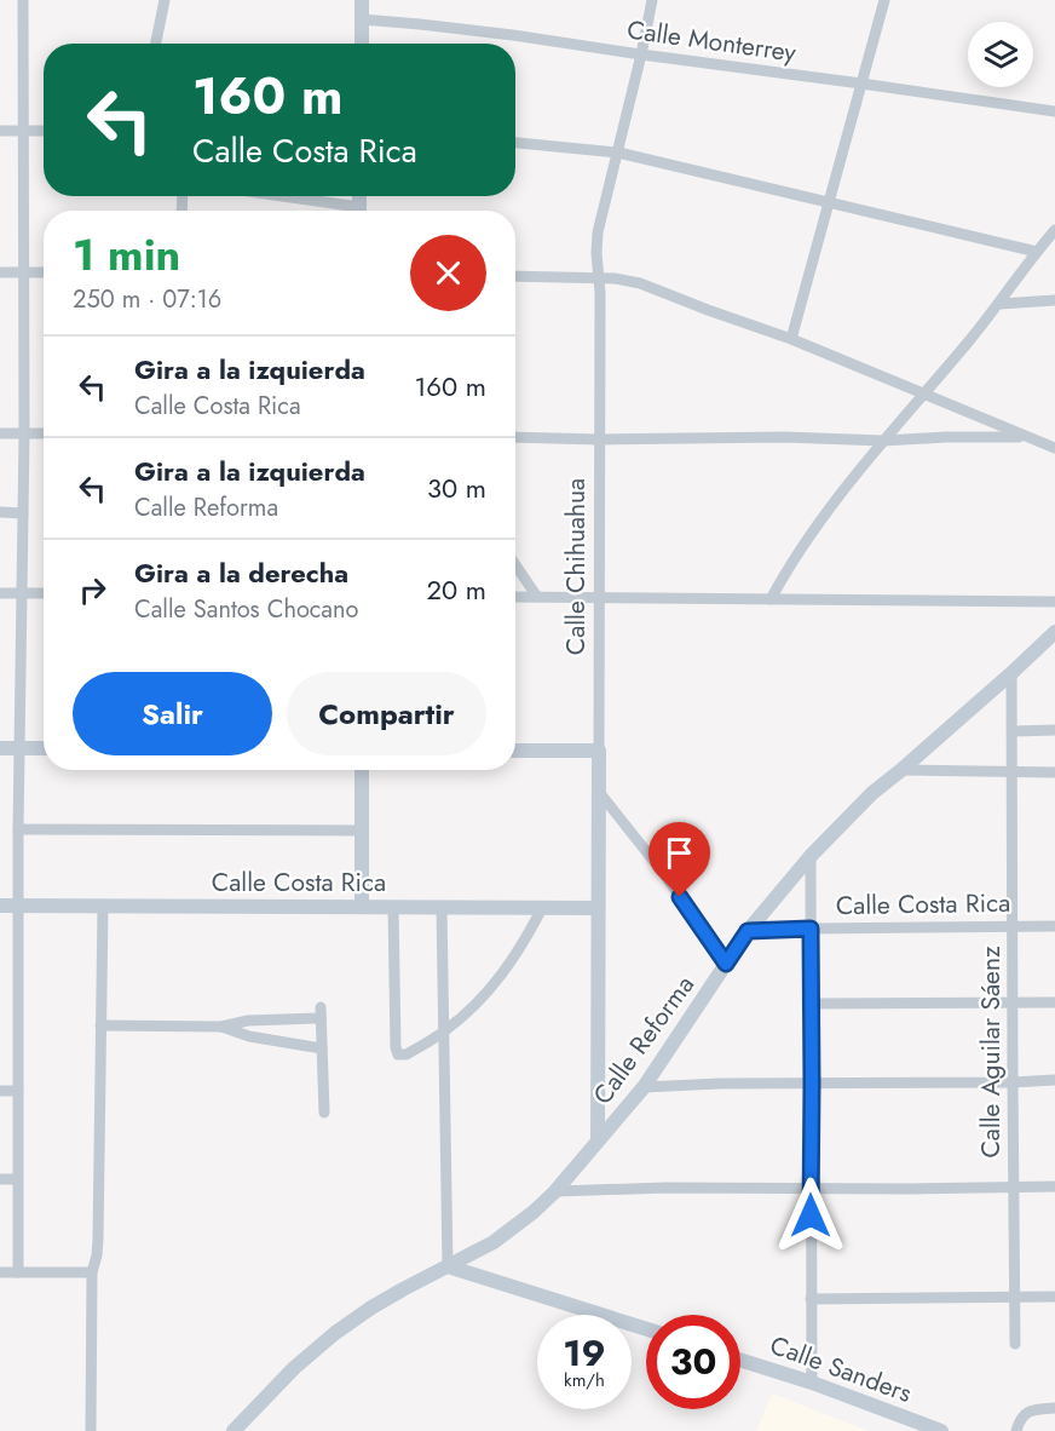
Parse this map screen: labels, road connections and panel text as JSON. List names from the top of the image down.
{
  "streets": {
    "street": [
      "Calle Monterrey",
      "Calle Chihuahua",
      "Calle Costa Rica",
      "Calle Reforma",
      "Calle Aguilar Sáenz",
      "Calle Sanders"
    ]
  },
  "crossings": [
    ["Calle Monterrey", "Calle Chihuahua"],
    ["Calle Chihuahua", "Calle Costa Rica"],
    ["Calle Chihuahua", "Calle Reforma"],
    ["Calle Costa Rica", "Calle Reforma"],
    ["Calle Costa Rica", "Calle Aguilar Sáenz"],
    ["Calle Reforma", "Calle Aguilar Sáenz"]
  ],
  "page": {
    "turn": ["160 m", "Calle Costa Rica"],
    "heading": ["1 min", "250 m · 07:16"],
    "list": [
      {
        "name": "Gira a la izquierda",
        "note": "Calle Costa Rica",
        "value": "160 m"
      },
      {
        "name": "Gira a la izquierda",
        "note": "Calle Reforma",
        "value": "30 m"
      },
      {
        "name": "Gira a la derecha",
        "note": "Calle Santos Chocano",
        "value": "20 m"
      }
    ],
    "buttons": ["Salir", "Compartir"],
    "speed": "19 km/h",
    "limit": "30"
  }
}
